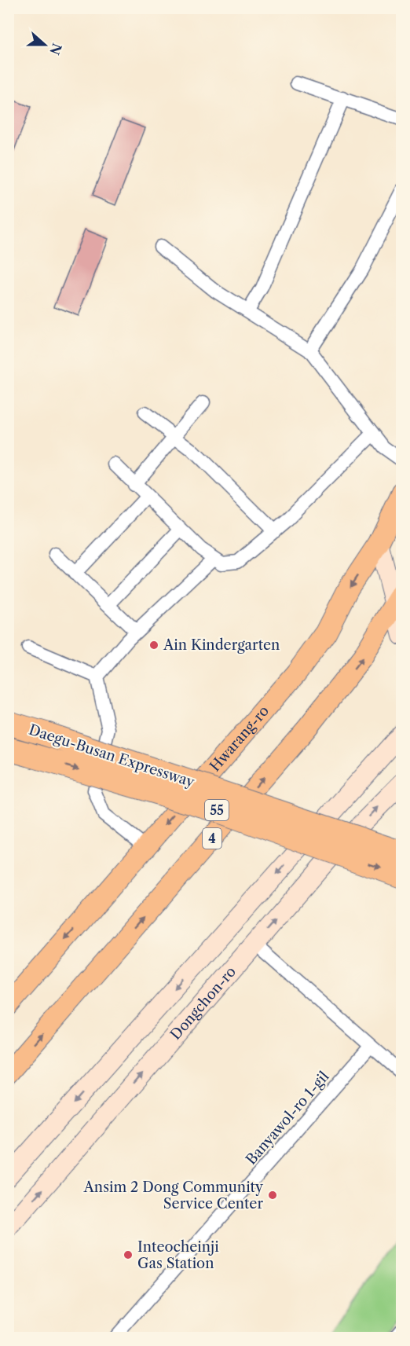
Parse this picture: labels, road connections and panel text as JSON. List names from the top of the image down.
{
  "streets": {
    "highway": ["Daegu-Busan Expressway", "55"],
    "main road": ["Hwarang-ro", "4", "Dongchon-ro"],
    "street": ["Banyawol-ro 1-gil"]
  },
  "places": ["Ain Kindergarten", "Ansim 2 Dong Community Service Center", "Inteocheinji Gas Station"],
  "north": "right"
}
